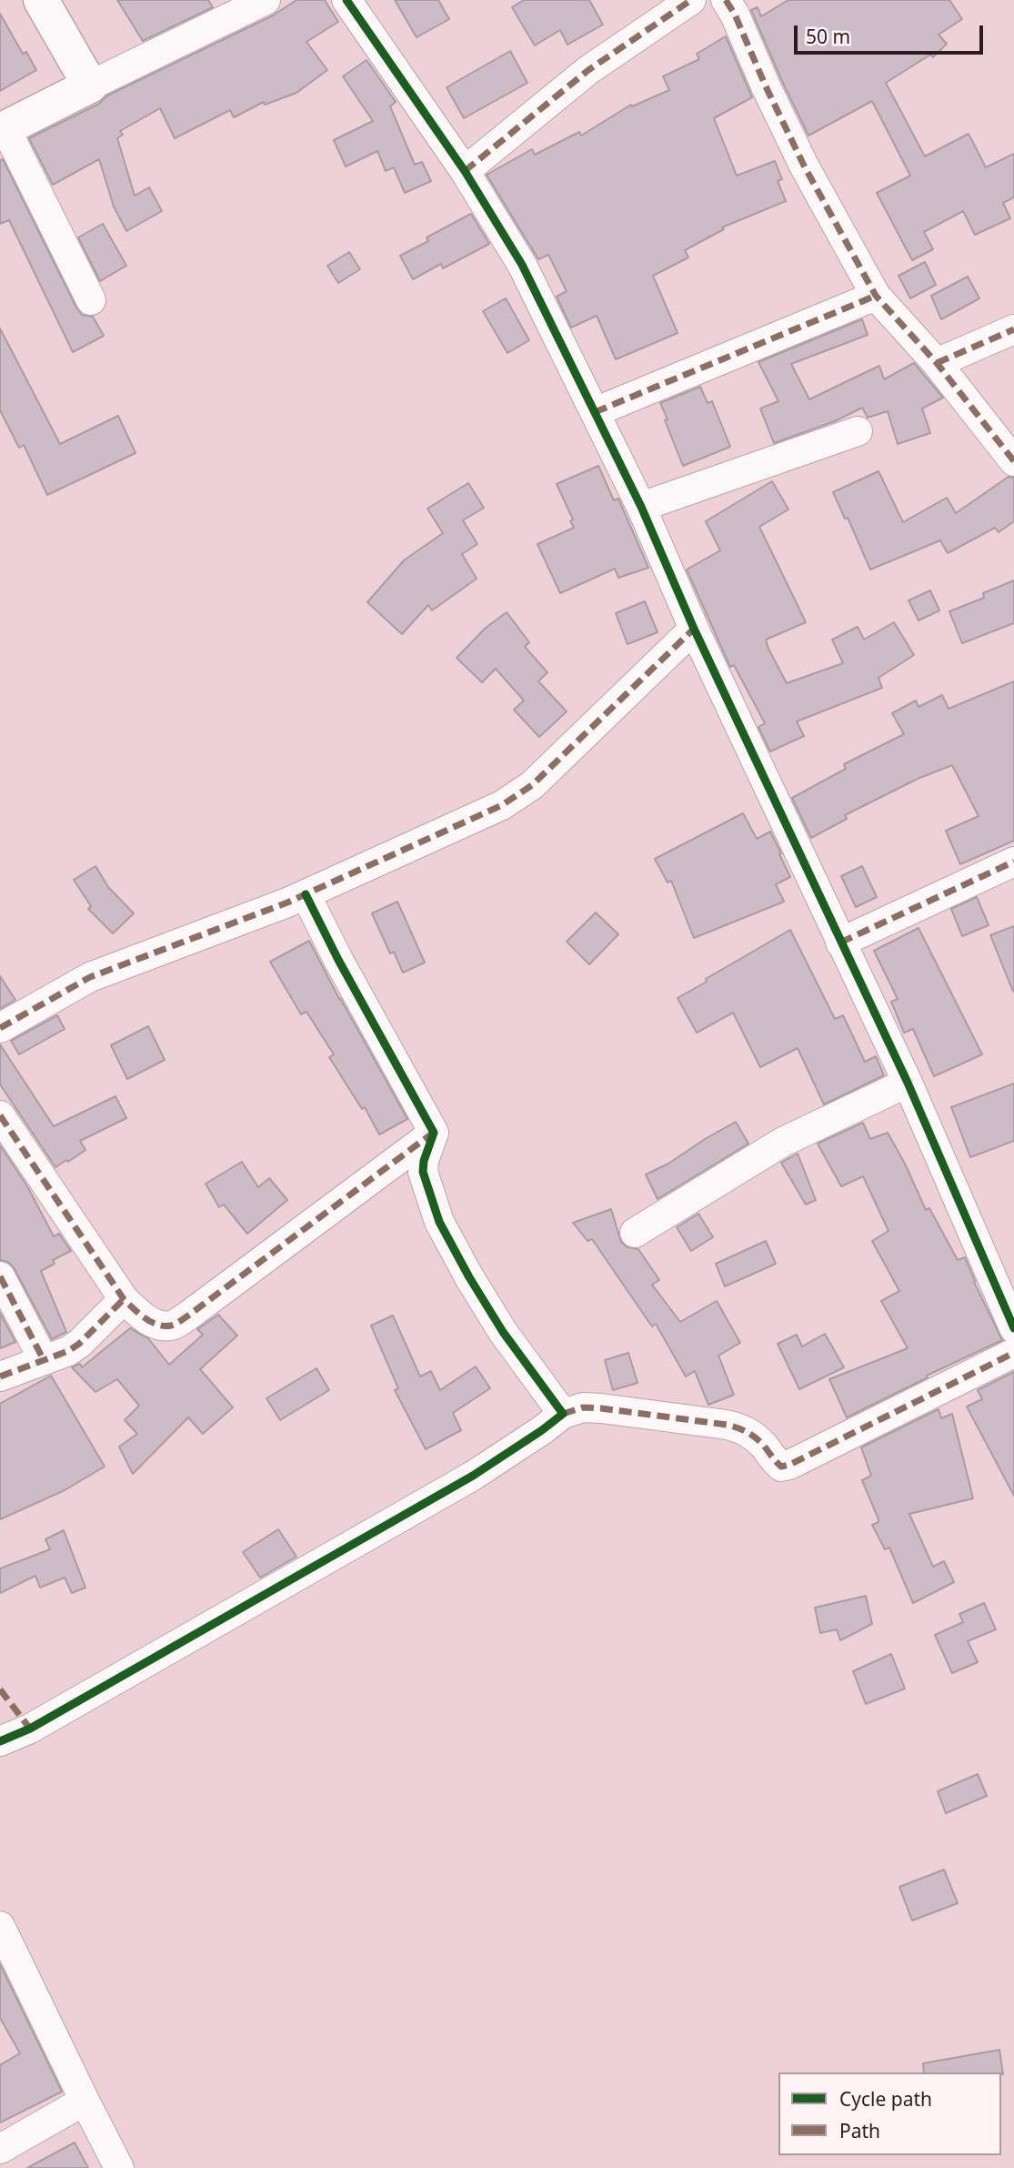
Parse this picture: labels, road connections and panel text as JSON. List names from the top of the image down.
{
  "legend": ["Cycle path", "Path"],
  "scale_bar": "50 m"
}
